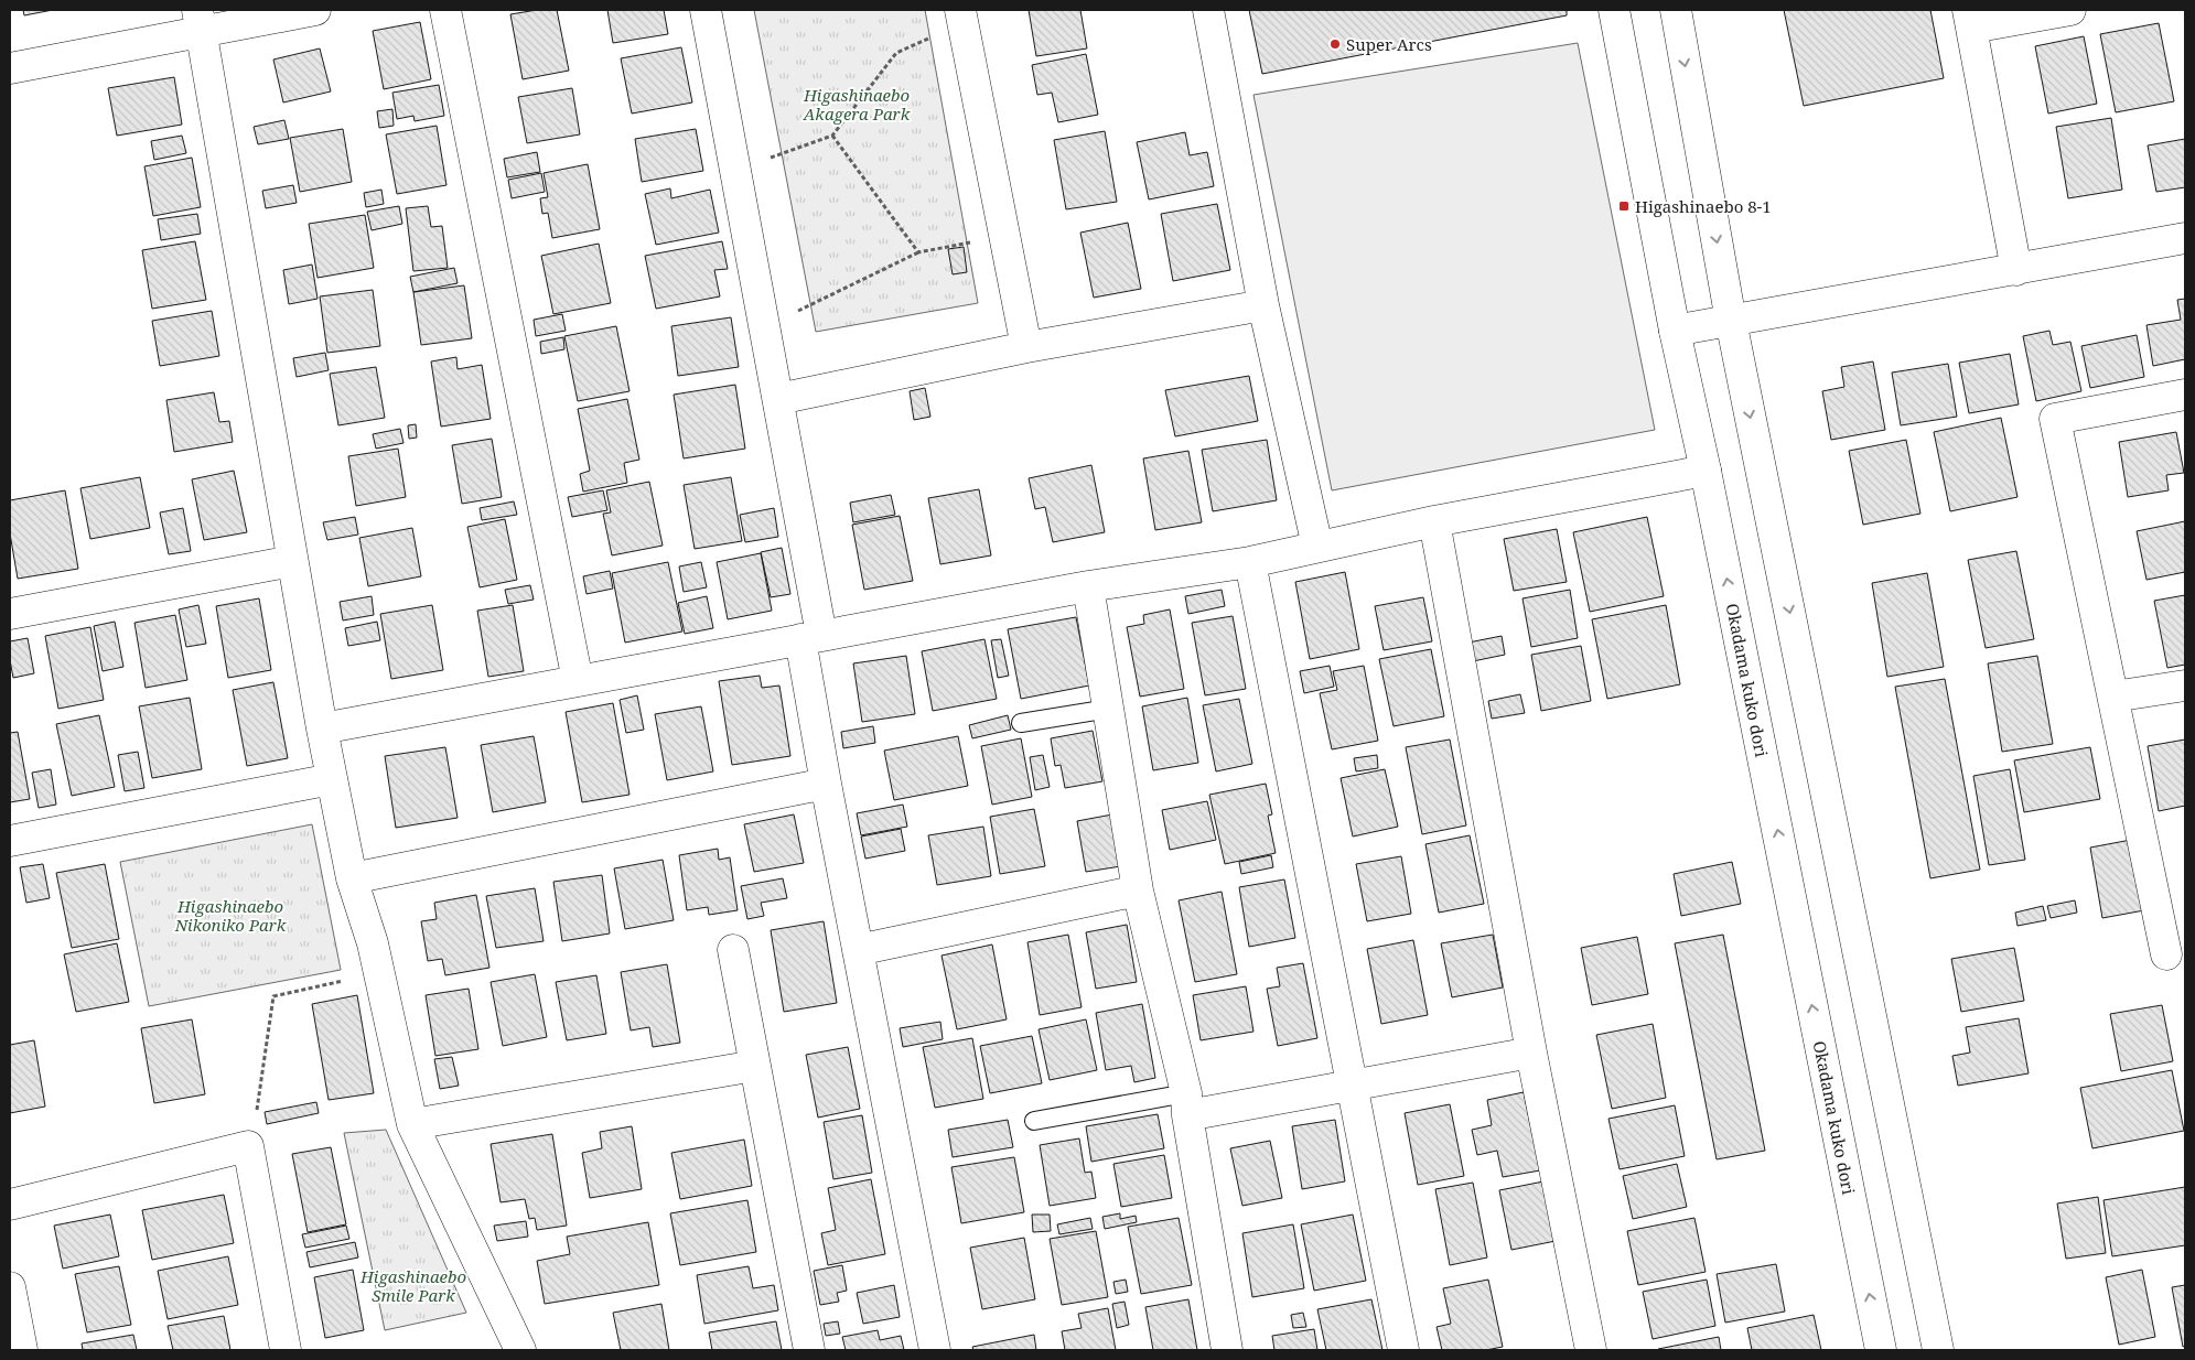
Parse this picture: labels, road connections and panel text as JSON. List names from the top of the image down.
{
  "streets": {
    "street": ["Okadama kuko dori"]
  },
  "parks": ["Higashinaebo Akagera Park", "Higashinaebo Nikoniko Park", "Higashinaebo Smile Park"],
  "places": {
    "other": ["Super Arcs"],
    "transit": ["Higashinaebo 8-1"]
  }
}
